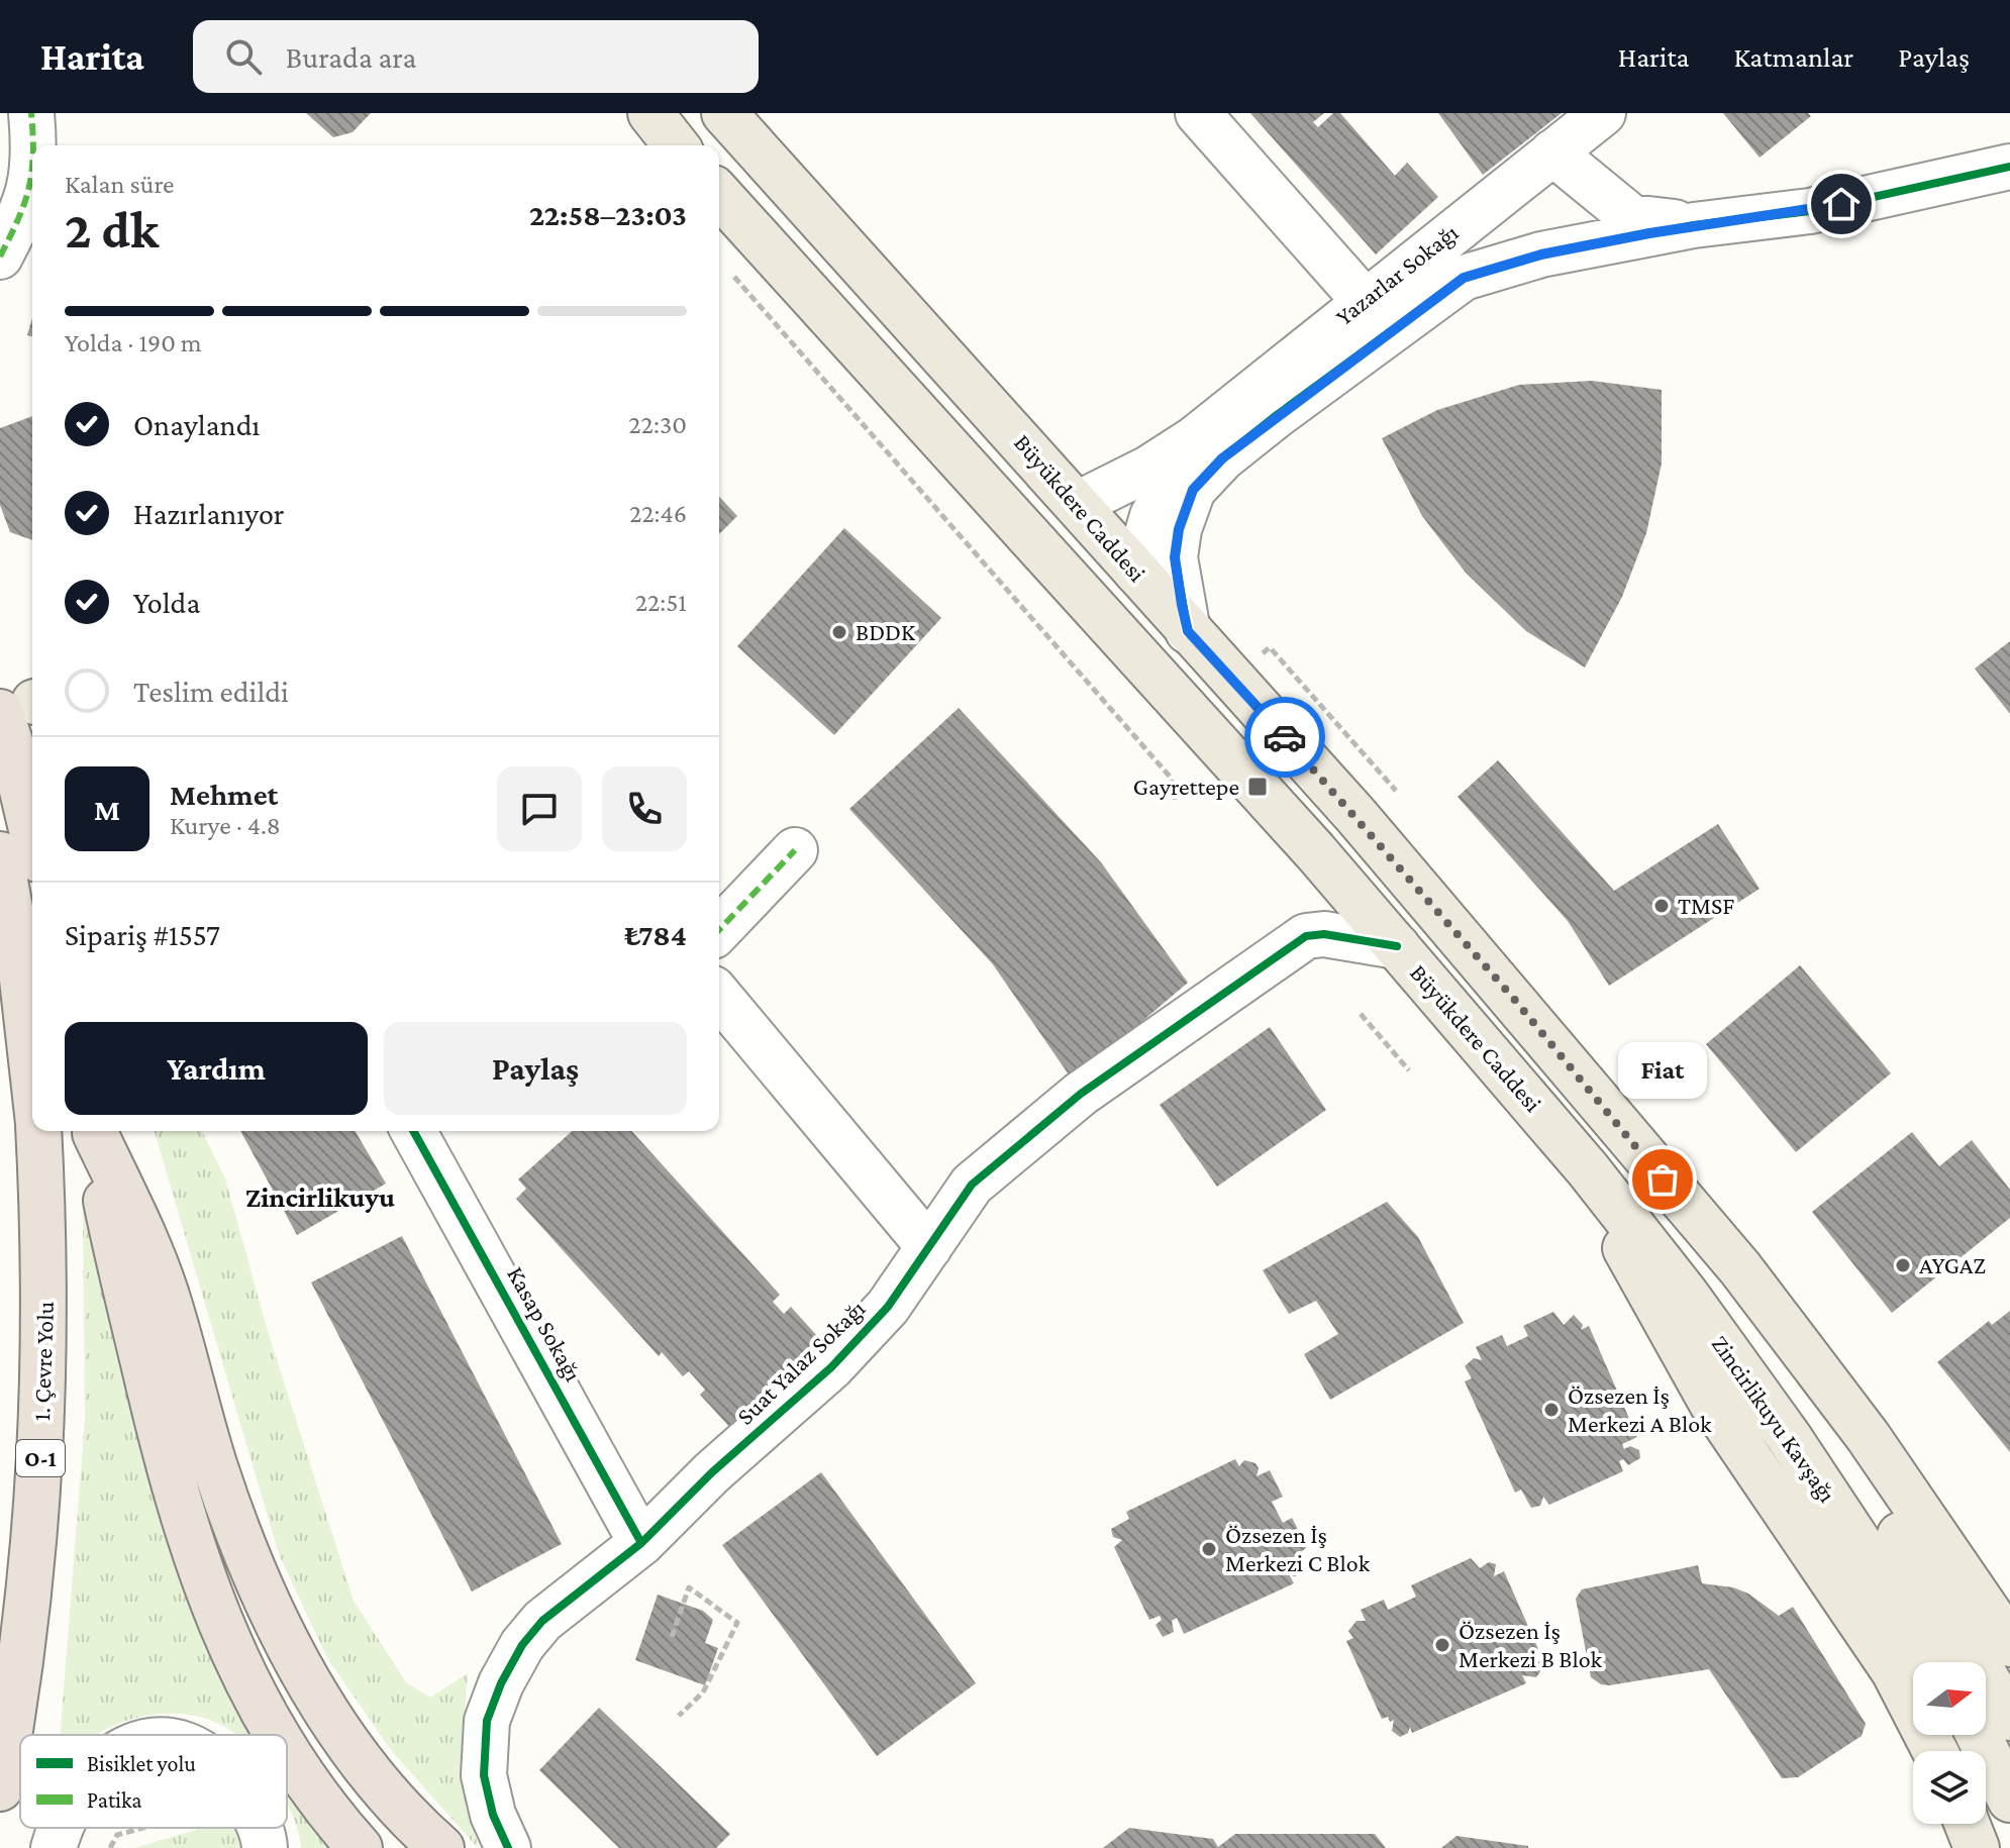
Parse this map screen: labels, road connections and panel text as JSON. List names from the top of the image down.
{
  "streets": {
    "highway": ["1. Çevre Yolu", "O-1"],
    "main road": ["Büyükdere Caddesi", "Zincirlikuyu Kavşağı"],
    "street": ["Yazarlar Sokağı", "Kasap Sokağı", "Suat Yalaz Sokağı"]
  },
  "crossings": [
    ["Yazarlar Sokağı", "Büyükdere Caddesi"],
    ["Büyükdere Caddesi", "Suat Yalaz Sokağı"],
    ["Büyükdere Caddesi", "Zincirlikuyu Kavşağı"],
    ["Kasap Sokağı", "Suat Yalaz Sokağı"]
  ],
  "districts": ["Zincirlikuyu"],
  "places": {
    "other": [
      "BDDK",
      "TMSF",
      "Fiat",
      "AYGAZ",
      "Özsezen İş Merkezi A Blok",
      "Özsezen İş Merkezi C Blok",
      "Özsezen İş Merkezi B Blok"
    ],
    "transit": ["Gayrettepe"]
  },
  "legend": ["Bisiklet yolu", "Patika"],
  "north": "right",
  "page": {
    "header": "Harita",
    "search": "Burada ara",
    "nav": ["Harita", "Katmanlar", "Paylaş"],
    "heading": ["2 dk", "Kalan süre", "22:58–23:03"],
    "panel": [
      "Mehmet",
      "Kurye · 4.8",
      "Sipariş #1557",
      "₺784"
    ],
    "bar": "Yolda · 190 m",
    "list": [
      ["Onaylandı", "22:30"],
      ["Hazırlanıyor", "22:46"],
      ["Yolda", "22:51"],
      "Teslim edildi"
    ],
    "round": "M",
    "buttons": ["Yardım", "Paylaş"],
    "bubble": "Fiat"
  }
}
